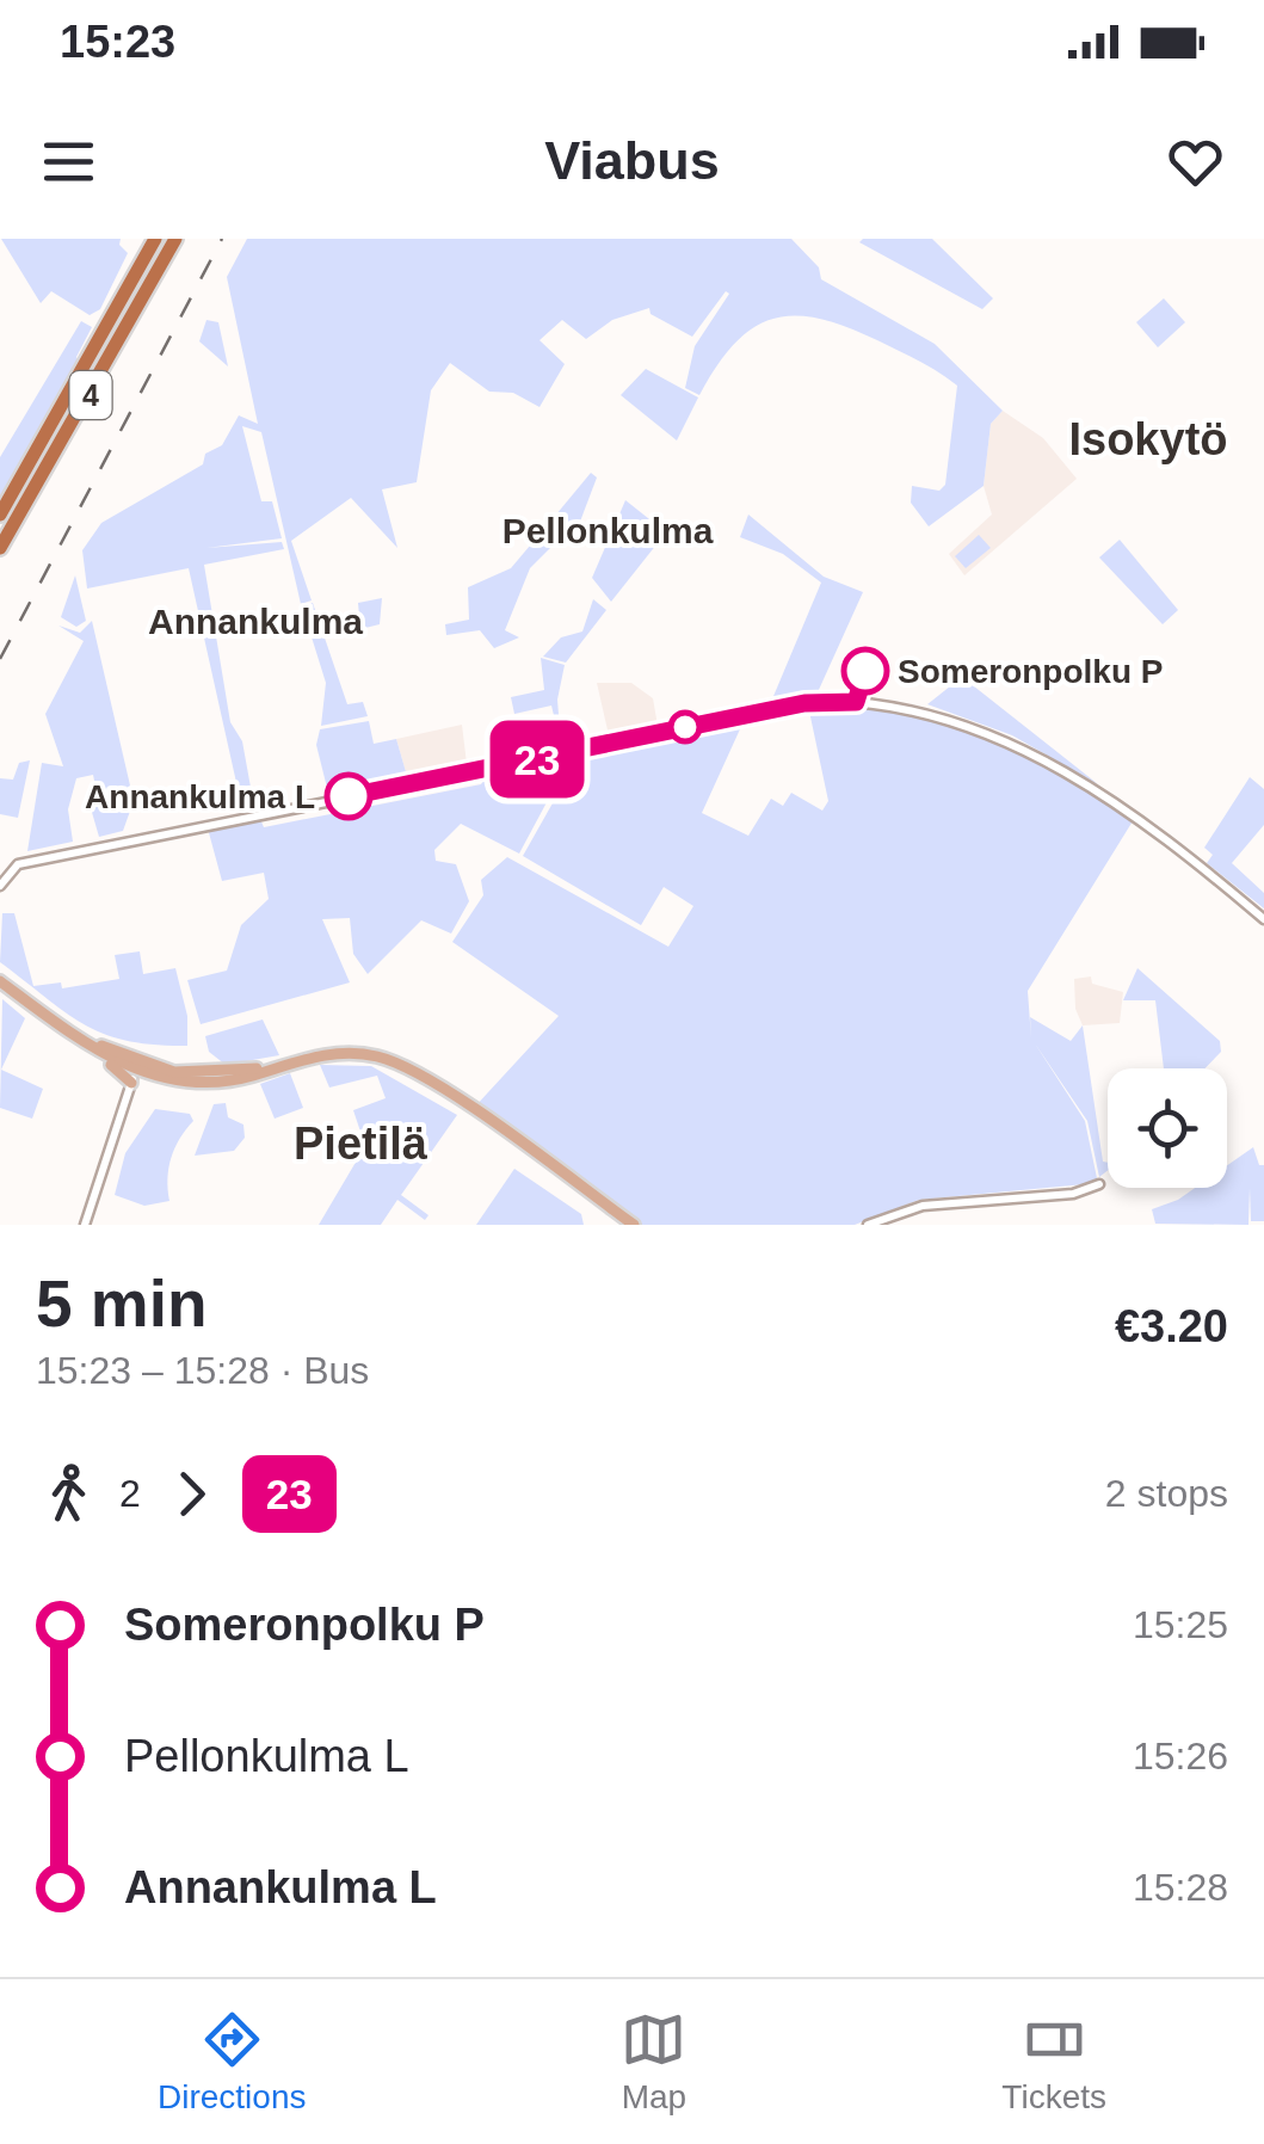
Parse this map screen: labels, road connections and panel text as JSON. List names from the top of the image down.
{
  "streets": {
    "highway": ["4"]
  },
  "districts": [
    "Isokytö",
    "Pellonkulma",
    "Annankulma",
    "Pietilä"
  ],
  "places": ["Someronpolku P", "Annankulma L"],
  "lines": ["bus line 23"],
  "page": {
    "status": "15:23",
    "header": "Viabus",
    "on_map": "23",
    "heading": ["5 min", "15:23 – 15:28 · Bus", "€3.20"],
    "legs": ["2", "23", "2 stops"],
    "list": [
      {
        "name": "Someronpolku P",
        "value": "15:25"
      },
      {
        "name": "Pellonkulma L",
        "value": "15:26"
      },
      {
        "name": "Annankulma L",
        "value": "15:28"
      }
    ],
    "tabs": ["Directions", "Map", "Tickets"]
  }
}
